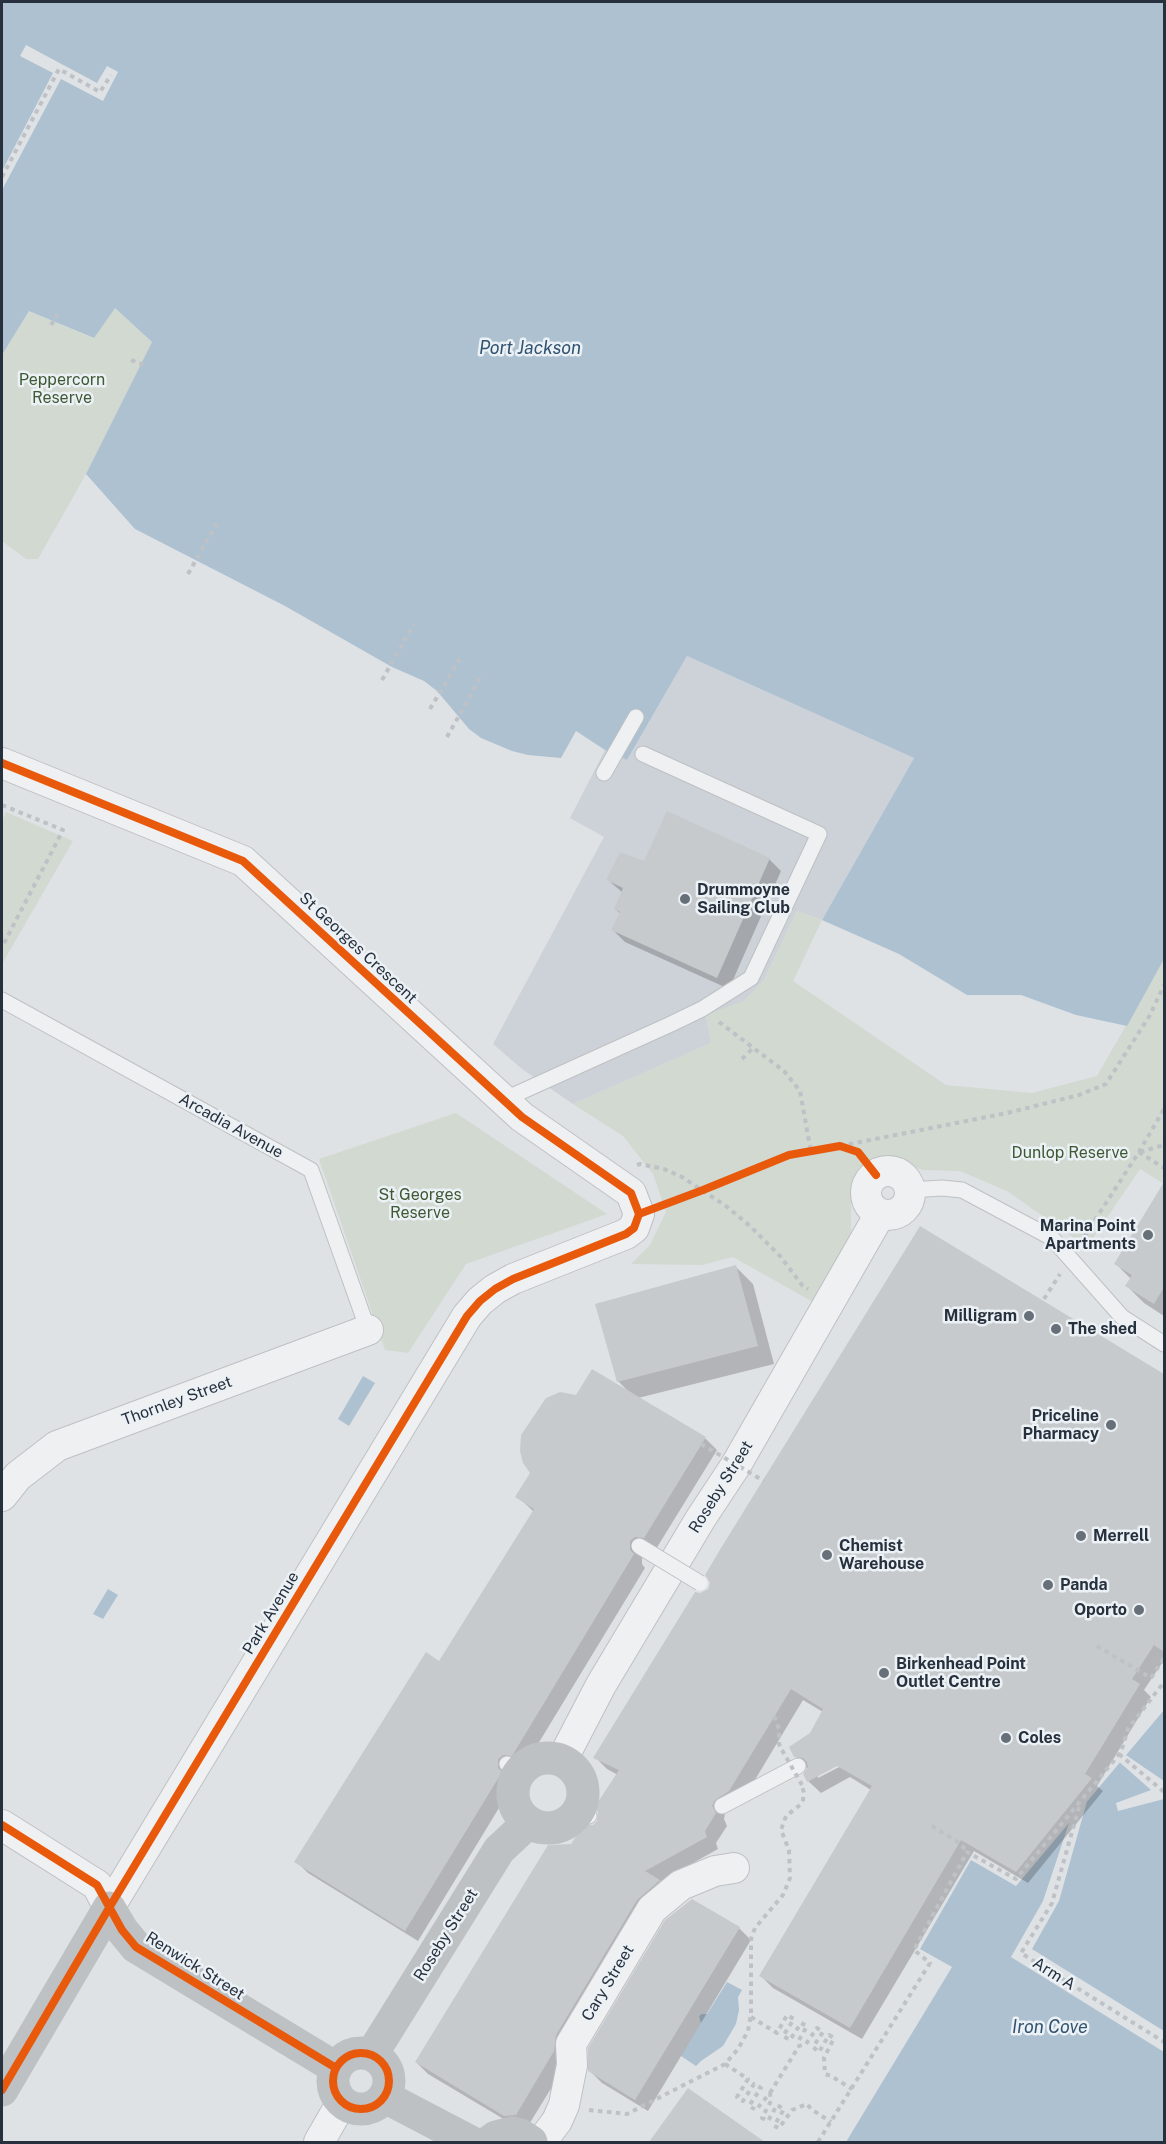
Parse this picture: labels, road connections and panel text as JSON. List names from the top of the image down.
{
  "streets": {
    "street": [
      "St Georges Crescent",
      "Thornley Street",
      "Roseby Street",
      "Park Avenue",
      "Renwick Street",
      "Cary Street"
    ],
    "lane": ["Arcadia Avenue"],
    "path": ["Arm A"]
  },
  "crossings": [
    ["St Georges Crescent", "Park Avenue"],
    ["Arcadia Avenue", "Thornley Street"],
    ["Roseby Street", "Renwick Street"],
    ["Park Avenue", "Renwick Street"]
  ],
  "water": ["Port Jackson", "Iron Cove"],
  "parks": ["Peppercorn Reserve", "Dunlop Reserve", "St Georges Reserve"],
  "places": [
    "Drummoyne Sailing Club",
    "Marina Point Apartments",
    "Milligram",
    "The shed",
    "Priceline Pharmacy",
    "Merrell",
    "Chemist Warehouse",
    "Panda",
    "Oporto",
    "Birkenhead Point Outlet Centre",
    "Coles"
  ]
}
